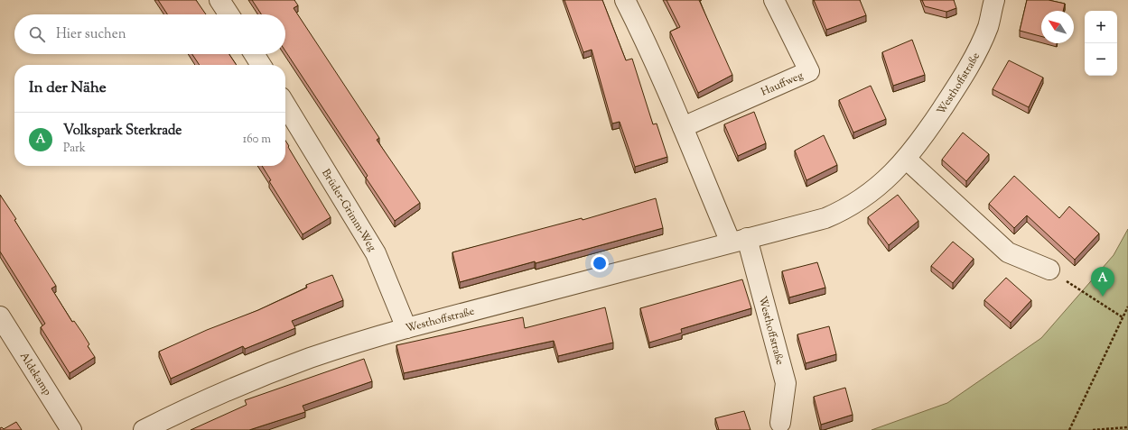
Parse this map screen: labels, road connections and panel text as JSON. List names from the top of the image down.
{
  "streets": {
    "street": [
      "Hauffweg",
      "Westhoffstraße",
      "Brüder-Grimm-Weg",
      "Aldekamp"
    ]
  },
  "crossings": [
    ["Westhoffstraße", "Brüder-Grimm-Weg"]
  ],
  "north": "top left",
  "page": {
    "map_buttons": ["+", "−"],
    "search": "Hier suchen",
    "heading": "In der Nähe",
    "list": [
      {
        "mark": "A",
        "name": "Volkspark Sterkrade",
        "note": "Park",
        "value": "160 m"
      }
    ],
    "pins": "A"
  }
}
